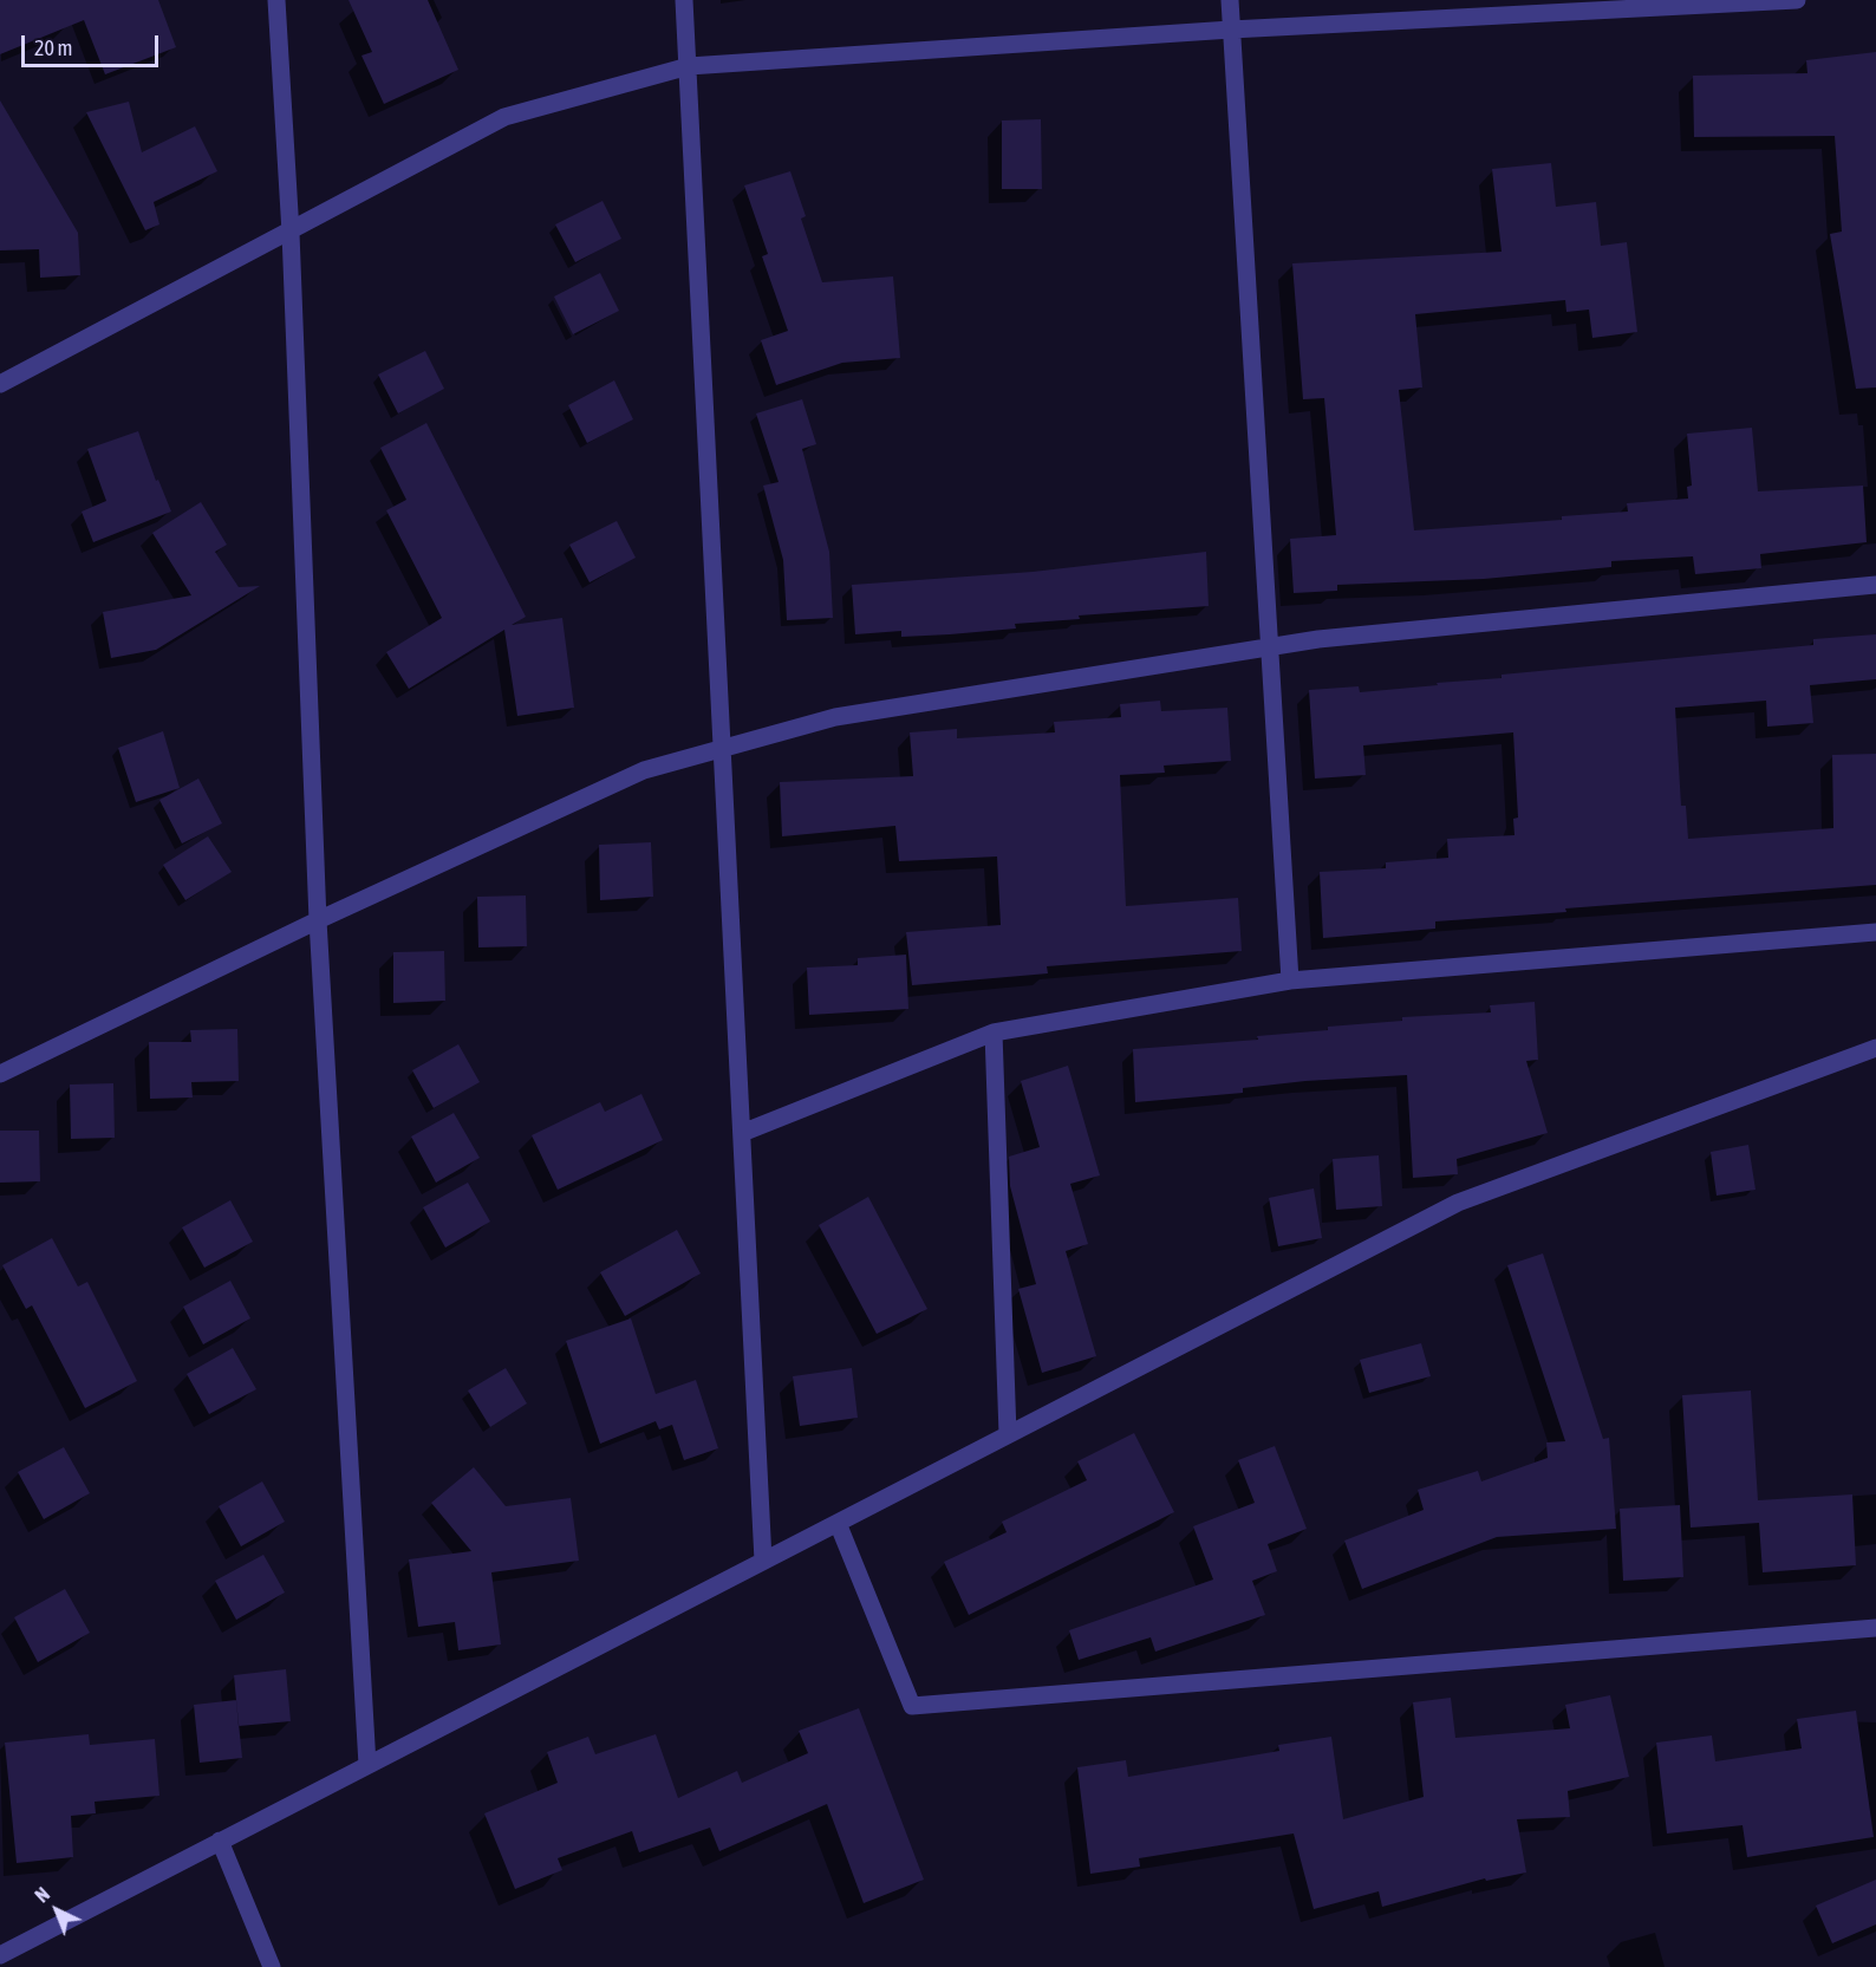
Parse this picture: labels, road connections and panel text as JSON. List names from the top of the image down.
{
  "scale_bar": "20 m",
  "north": "top left"
}
